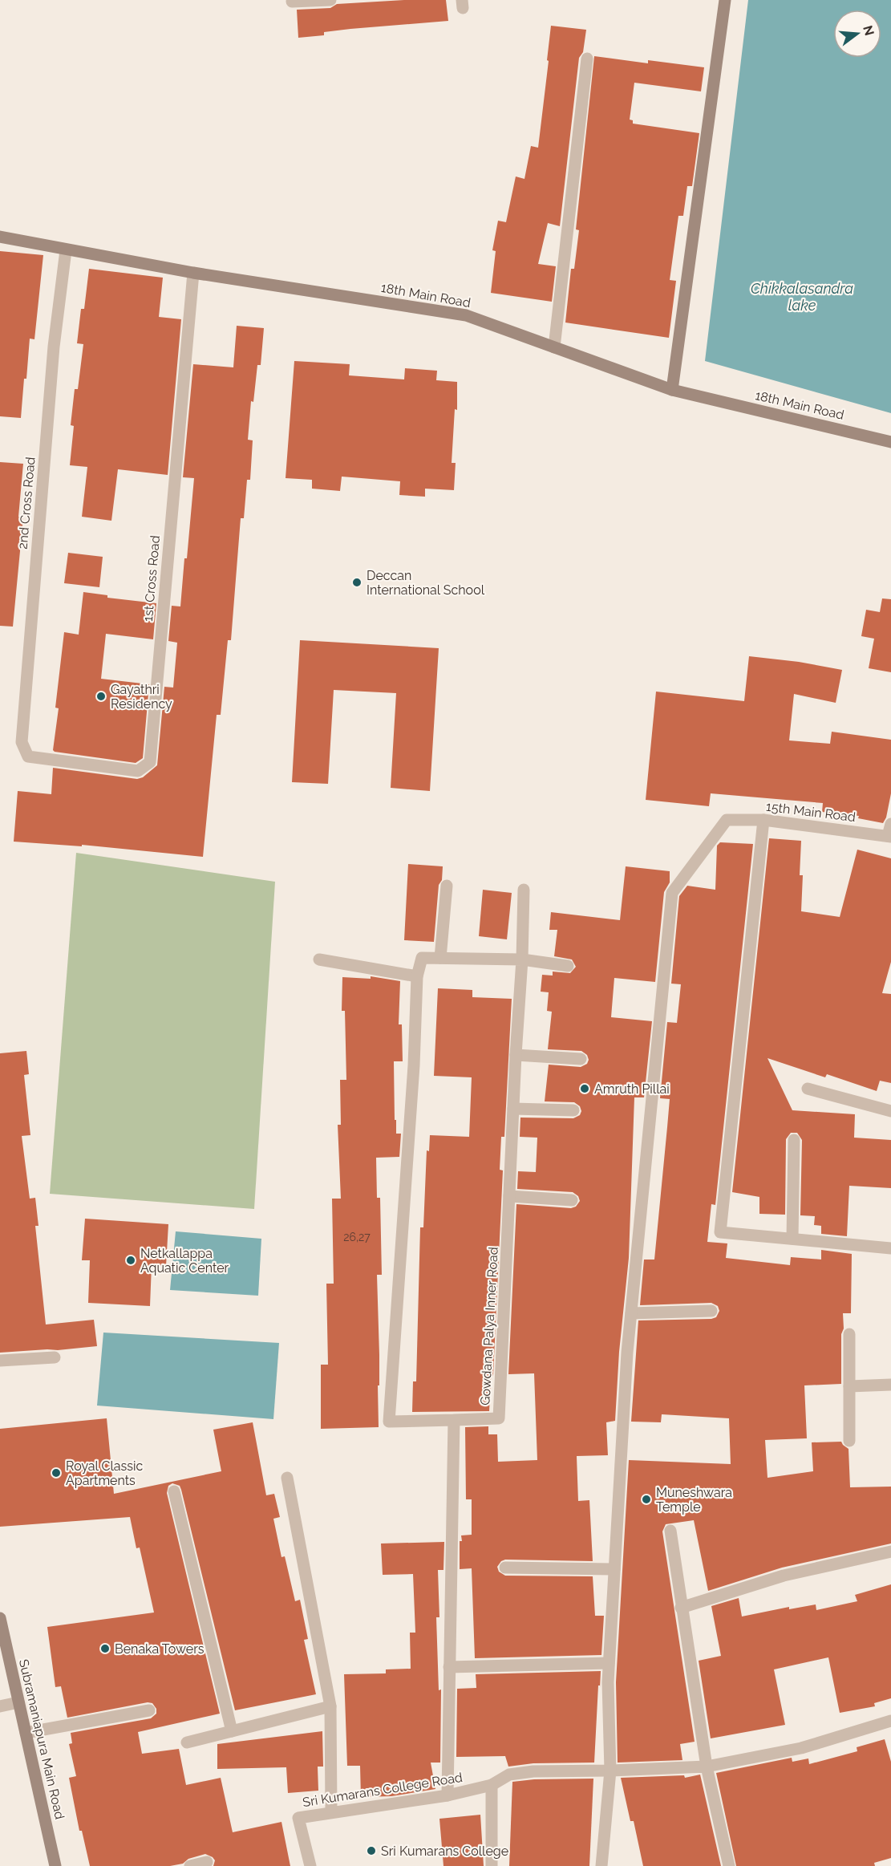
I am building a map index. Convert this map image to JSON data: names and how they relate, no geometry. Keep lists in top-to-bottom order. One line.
{"streets":{"street":["18th Main Road","2nd Cross Road","1st Cross Road","15th Main Road","Gowdana Palya Inner Road","Subramaniapura Main Road","Sri Kumarans College Road"]},"crossings":[["18th Main Road","2nd Cross Road"],["18th Main Road","1st Cross Road"],["2nd Cross Road","1st Cross Road"]],"water":["Chikkalasandra lake"],"places":["Deccan International School","Gayathri Residency","Amruth Pillai","Netkallappa Aquatic Center","Royal Classic Apartments","Muneshwara Temple","Benaka Towers","Sri Kumarans College"],"house_numbers":["26,27"],"north":"right"}
